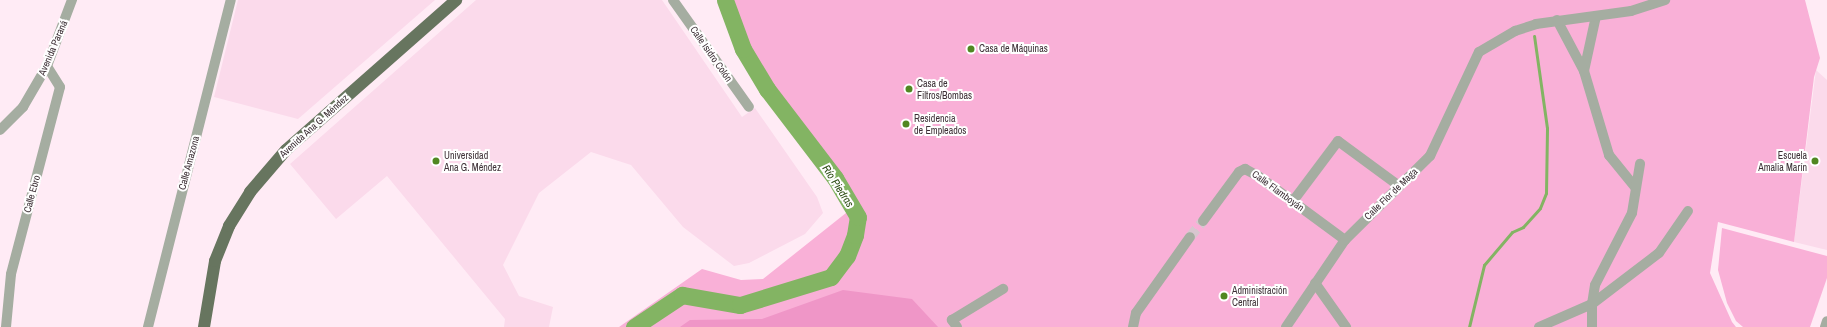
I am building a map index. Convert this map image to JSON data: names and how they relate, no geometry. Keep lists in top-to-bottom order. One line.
{"streets":{"main road":["Avenida Ana G. Méndez"],"street":["Avenida Paraná","Calle Isidro Colón","Calle Amazona","Calle Flamboyán","Calle Ebro","Calle Flor de Maga"]},"crossings":[["Avenida Paraná","Calle Ebro"],["Calle Flamboyán","Calle Flor de Maga"]],"water":["Río Piedras"],"places":["Casa de Máquinas","Casa de Filtros/Bombas","Residencia de Empleados","Universidad Ana G. Méndez","Escuela Amalia Marín","Administración Central"]}
